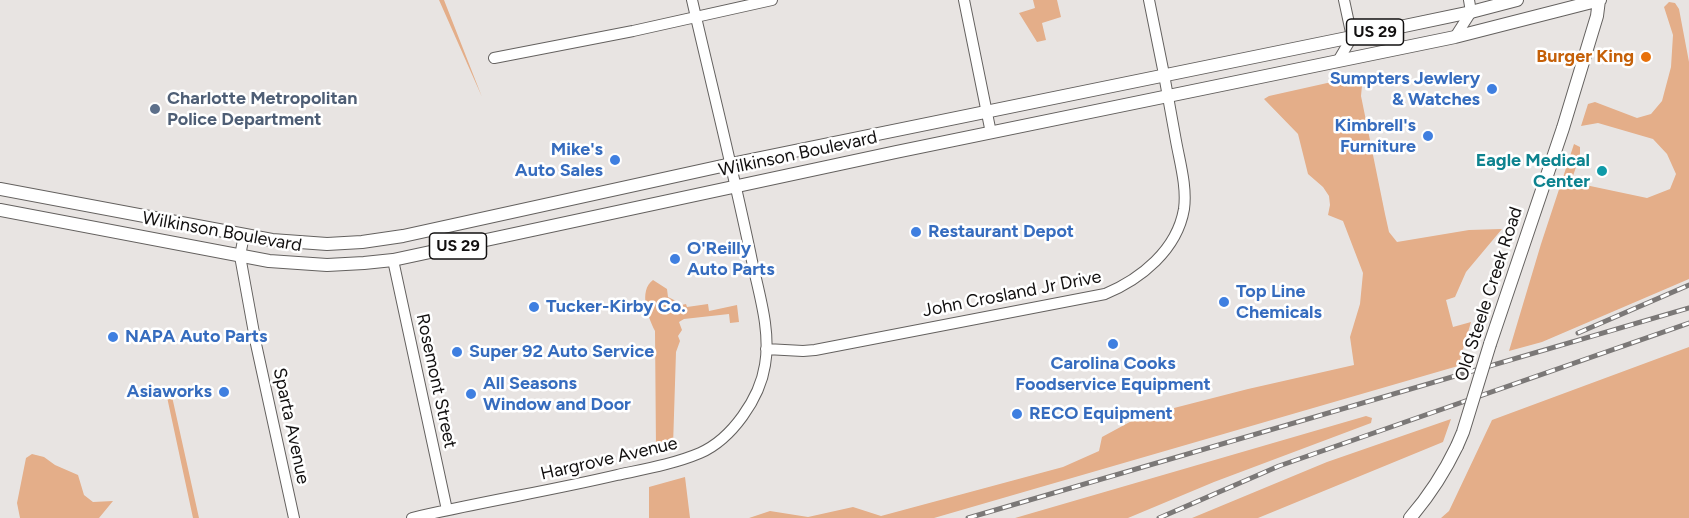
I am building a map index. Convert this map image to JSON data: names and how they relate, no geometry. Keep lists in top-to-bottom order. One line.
{"streets":{"main road":["US 29","Wilkinson Boulevard","Old Steele Creek Road"],"street":["John Crosland Jr Drive","Rosemont Street","Sparta Avenue","Hargrove Avenue"]},"crossings":[["Wilkinson Boulevard","John Crosland Jr Drive"],["Wilkinson Boulevard","Old Steele Creek Road"],["Wilkinson Boulevard","Rosemont Street"],["Wilkinson Boulevard","Sparta Avenue"],["Wilkinson Boulevard","Hargrove Avenue"],["John Crosland Jr Drive","Hargrove Avenue"],["Rosemont Street","Hargrove Avenue"]],"places":["Burger King","Sumpters Jewlery & Watches","Charlotte Metropolitan Police Department","Kimbrell's Furniture","Mike's Auto Sales","Eagle Medical Center","Restaurant Depot","O'Reilly Auto Parts","Top Line Chemicals","Tucker-Kirby Co.","NAPA Auto Parts","Carolina Cooks Foodservice Equipment","Super 92 Auto Service","Asiaworks","All Seasons Window and Door","RECO Equipment"]}
